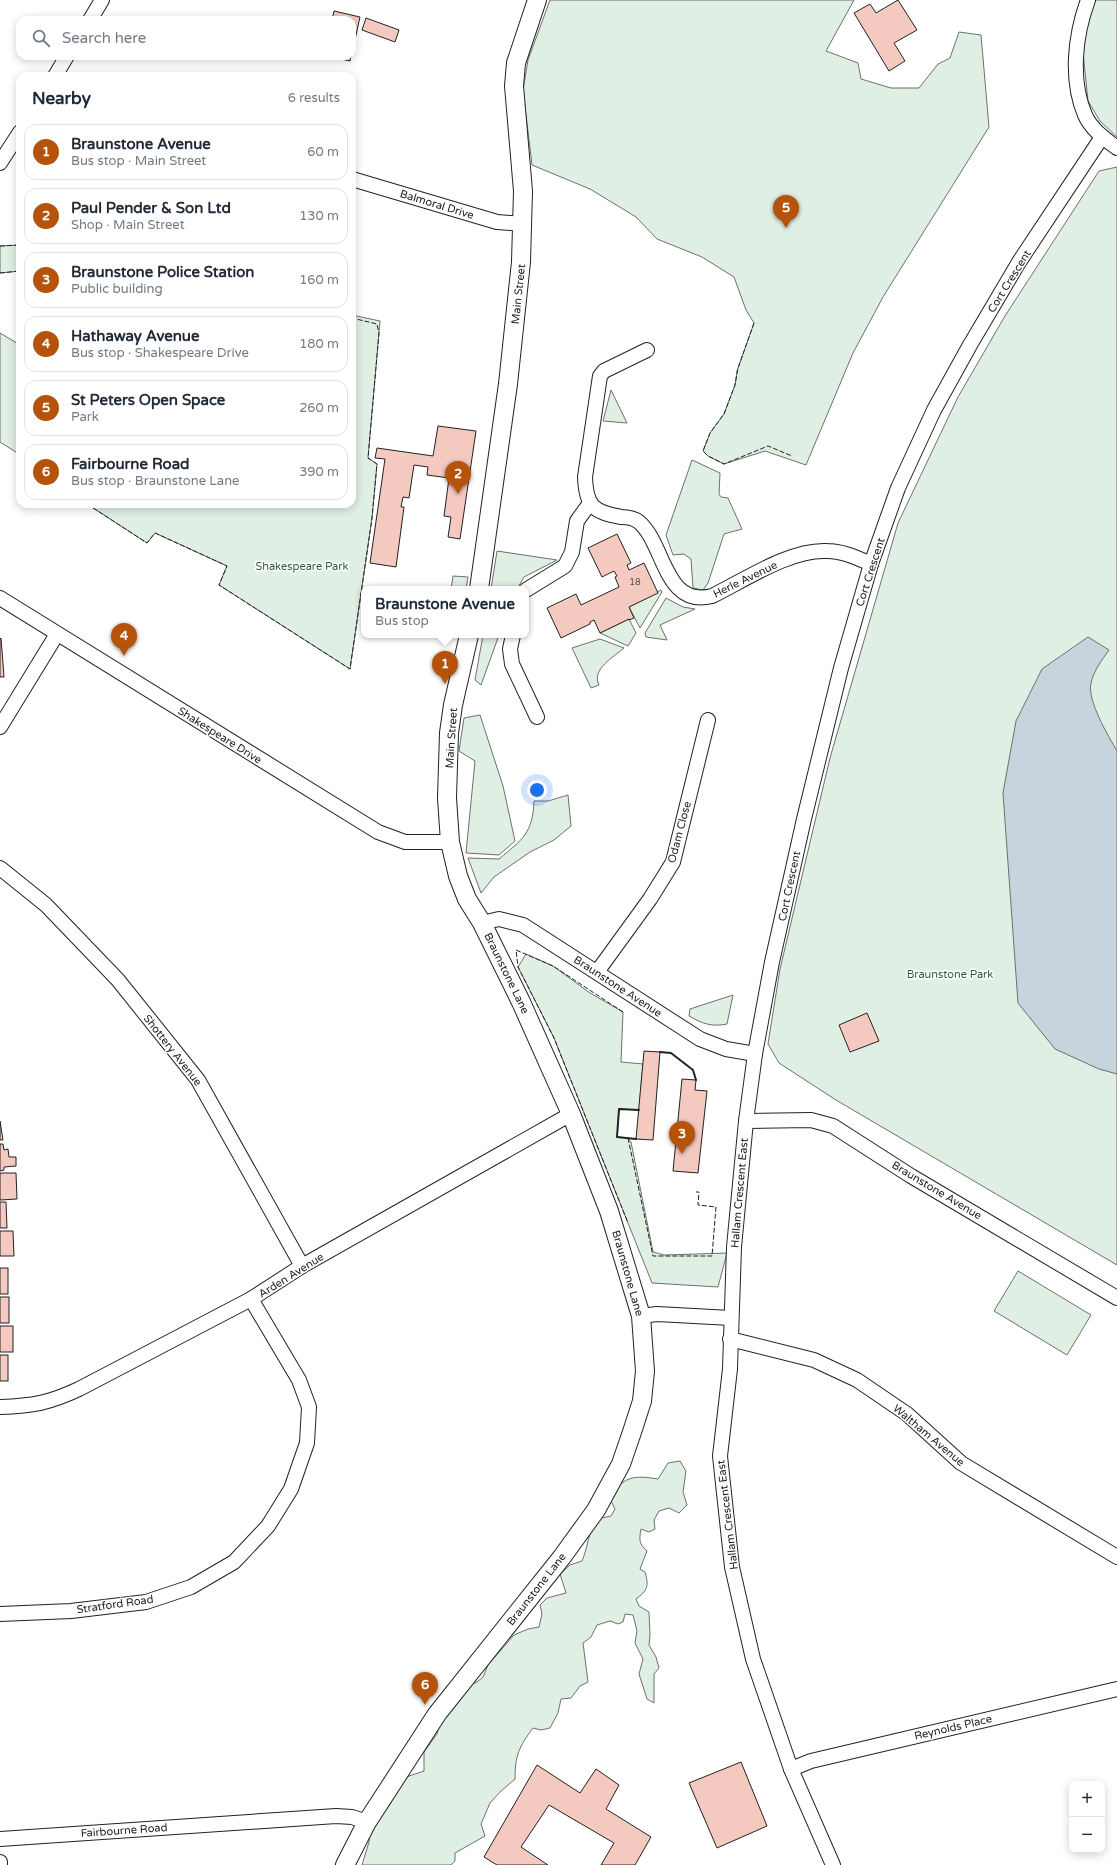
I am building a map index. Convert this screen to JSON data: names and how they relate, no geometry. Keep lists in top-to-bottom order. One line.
{"streets":{"street":["Balmoral Drive","Cort Crescent","Main Street","Herle Avenue","Shakespeare Drive","Odam Close","Braunstone Lane","Braunstone Avenue","Shottery Avenue","Hallam Crescent East","Arden Avenue","Waltham Avenue","Stratford Road","Reynolds Place","Fairbourne Road"]},"crossings":[["Balmoral Drive","Main Street"],["Cort Crescent","Herle Avenue"],["Cort Crescent","Braunstone Avenue"],["Cort Crescent","Hallam Crescent East"],["Main Street","Shakespeare Drive"],["Main Street","Braunstone Lane"],["Shakespeare Drive","Braunstone Lane"],["Odam Close","Braunstone Avenue"],["Braunstone Lane","Braunstone Avenue"],["Braunstone Lane","Arden Avenue"],["Braunstone Lane","Fairbourne Road"],["Braunstone Avenue","Hallam Crescent East"],["Shottery Avenue","Arden Avenue"],["Hallam Crescent East","Waltham Avenue"],["Hallam Crescent East","Reynolds Place"],["Arden Avenue","Stratford Road"]],"parks":["Shakespeare Park","Braunstone Park"],"house_numbers":["18"],"page":{"search":"Search here","heading":["Nearby","6 results"],"list":[{"mark":"1","name":"Braunstone Avenue","note":"Bus stop · Main Street","value":"60 m"},{"mark":"2","name":"Paul Pender & Son Ltd","note":"Shop · Main Street","value":"130 m"},{"mark":"3","name":"Braunstone Police Station","note":"Public building","value":"160 m"},{"mark":"4","name":"Hathaway Avenue","note":"Bus stop · Shakespeare Drive","value":"180 m"},{"mark":"5","name":"St Peters Open Space","note":"Park","value":"260 m"},{"mark":"6","name":"Fairbourne Road","note":"Bus stop · Braunstone Lane","value":"390 m"}],"pins":["5","2","4","1","3","6"],"popup":["Braunstone Avenue","Bus stop"],"map_buttons":["+","−"]}}
